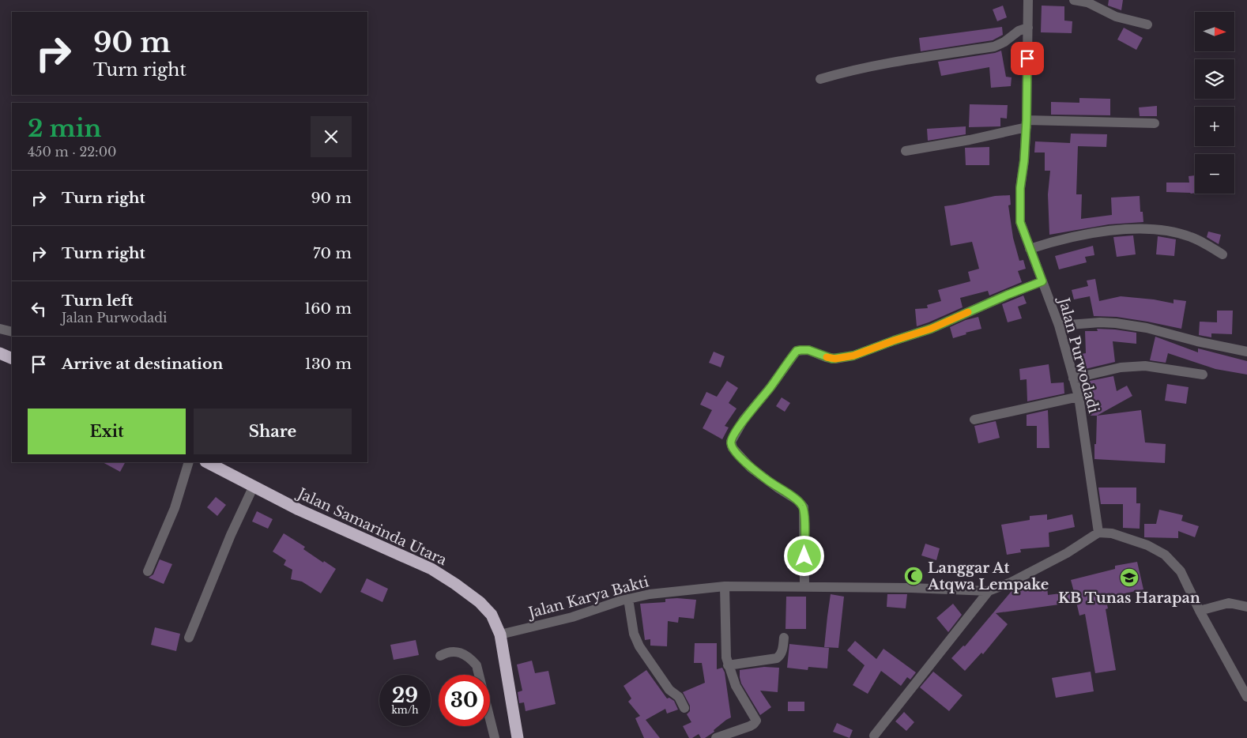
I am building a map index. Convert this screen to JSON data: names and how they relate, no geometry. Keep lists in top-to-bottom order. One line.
{"streets":{"highway":["Jalan Samarinda Utara"],"street":["Jalan Purwodadi","Jalan Karya Bakti"]},"crossings":[["Jalan Purwodadi","Jalan Karya Bakti"],["Jalan Samarinda Utara","Jalan Karya Bakti"]],"places":{"mosque":["Langgar At Atqwa Lempake"],"school or university":["KB Tunas Harapan"]},"north":"right","page":{"map_buttons":["+","−"],"turn":["90 m","Turn right"],"heading":["2 min","450 m · 22:00"],"list":[{"name":"Turn right","value":"90 m"},{"name":"Turn right","value":"70 m"},{"name":"Turn left","note":"Jalan Purwodadi","value":"160 m"},{"name":"Arrive at destination","value":"130 m"}],"buttons":["Exit","Share"],"speed":"29 km/h","limit":"30"}}
